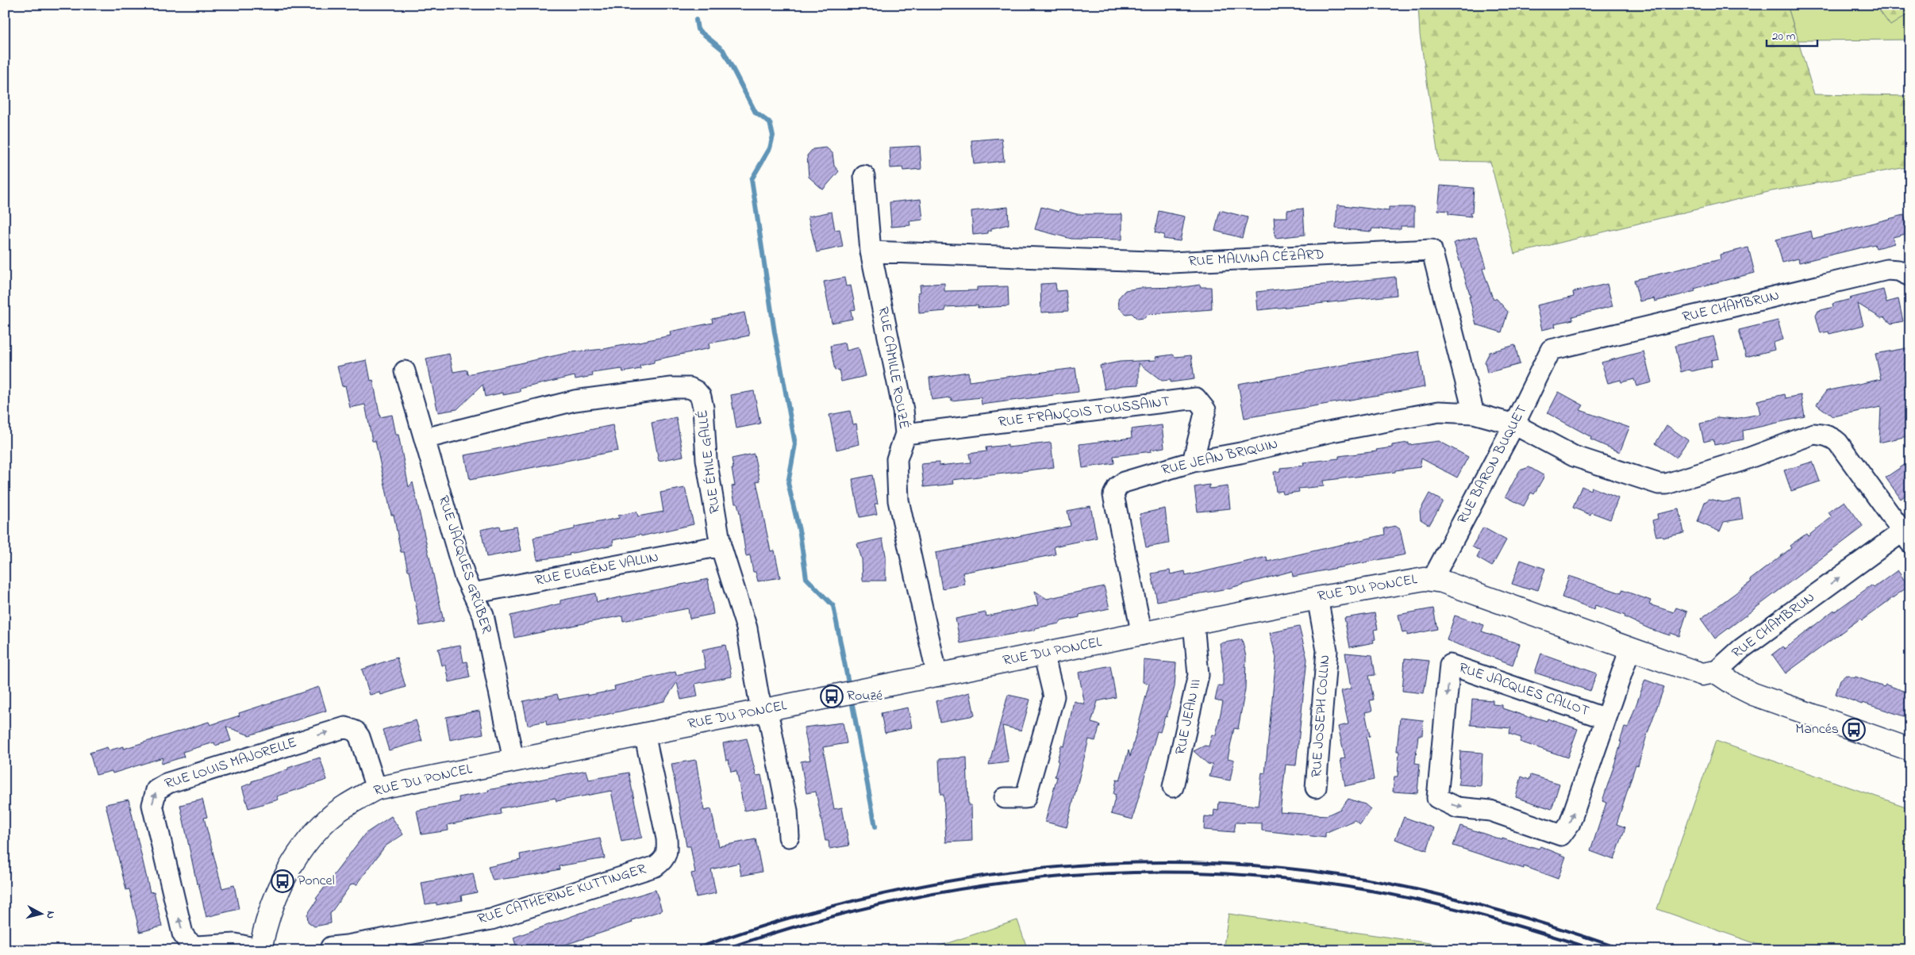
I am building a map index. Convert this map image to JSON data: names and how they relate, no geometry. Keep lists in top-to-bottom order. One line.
{"streets":{"street":["RUE MALVINA CÉZARD","RUE CHAMBRUN","RUE CAMILLE ROUZÉ","RUE FRANÇOIS TOUSSAINT","RUE JEAN BRIQUIN","RUE ÉMILE GALLÉ","RUE BARON BUQUET","RUE JACQUES GRÜBER","RUE EUGÈNE VALLIN","RUE DU PONCEL","RUE JACQUES CALLOT","RUE JOSEPH COLLIN","RUE JEAN III","RUE LOUIS MAJORELLE","RUE CATHERINE KUTTINGER"]},"crossings":[["RUE MALVINA CÉZARD","RUE CAMILLE ROUZÉ"],["RUE MALVINA CÉZARD","RUE JEAN BRIQUIN"],["RUE CHAMBRUN","RUE BARON BUQUET"],["RUE CHAMBRUN","RUE DU PONCEL"],["RUE CAMILLE ROUZÉ","RUE FRANÇOIS TOUSSAINT"],["RUE CAMILLE ROUZÉ","RUE DU PONCEL"],["RUE FRANÇOIS TOUSSAINT","RUE JEAN BRIQUIN"],["RUE JEAN BRIQUIN","RUE DU PONCEL"],["RUE ÉMILE GALLÉ","RUE JACQUES GRÜBER"],["RUE ÉMILE GALLÉ","RUE EUGÈNE VALLIN"],["RUE ÉMILE GALLÉ","RUE DU PONCEL"],["RUE BARON BUQUET","RUE DU PONCEL"],["RUE JACQUES GRÜBER","RUE EUGÈNE VALLIN"],["RUE JACQUES GRÜBER","RUE DU PONCEL"],["RUE DU PONCEL","RUE JACQUES CALLOT"],["RUE DU PONCEL","RUE JOSEPH COLLIN"],["RUE DU PONCEL","RUE JEAN III"],["RUE DU PONCEL","RUE LOUIS MAJORELLE"],["RUE DU PONCEL","RUE CATHERINE KUTTINGER"]],"one_way":["RUE CHAMBRUN"],"places":{"bus stop":["Rouzé","Mancés","Poncel"]},"scale_bar":"20 m","north":"right"}
